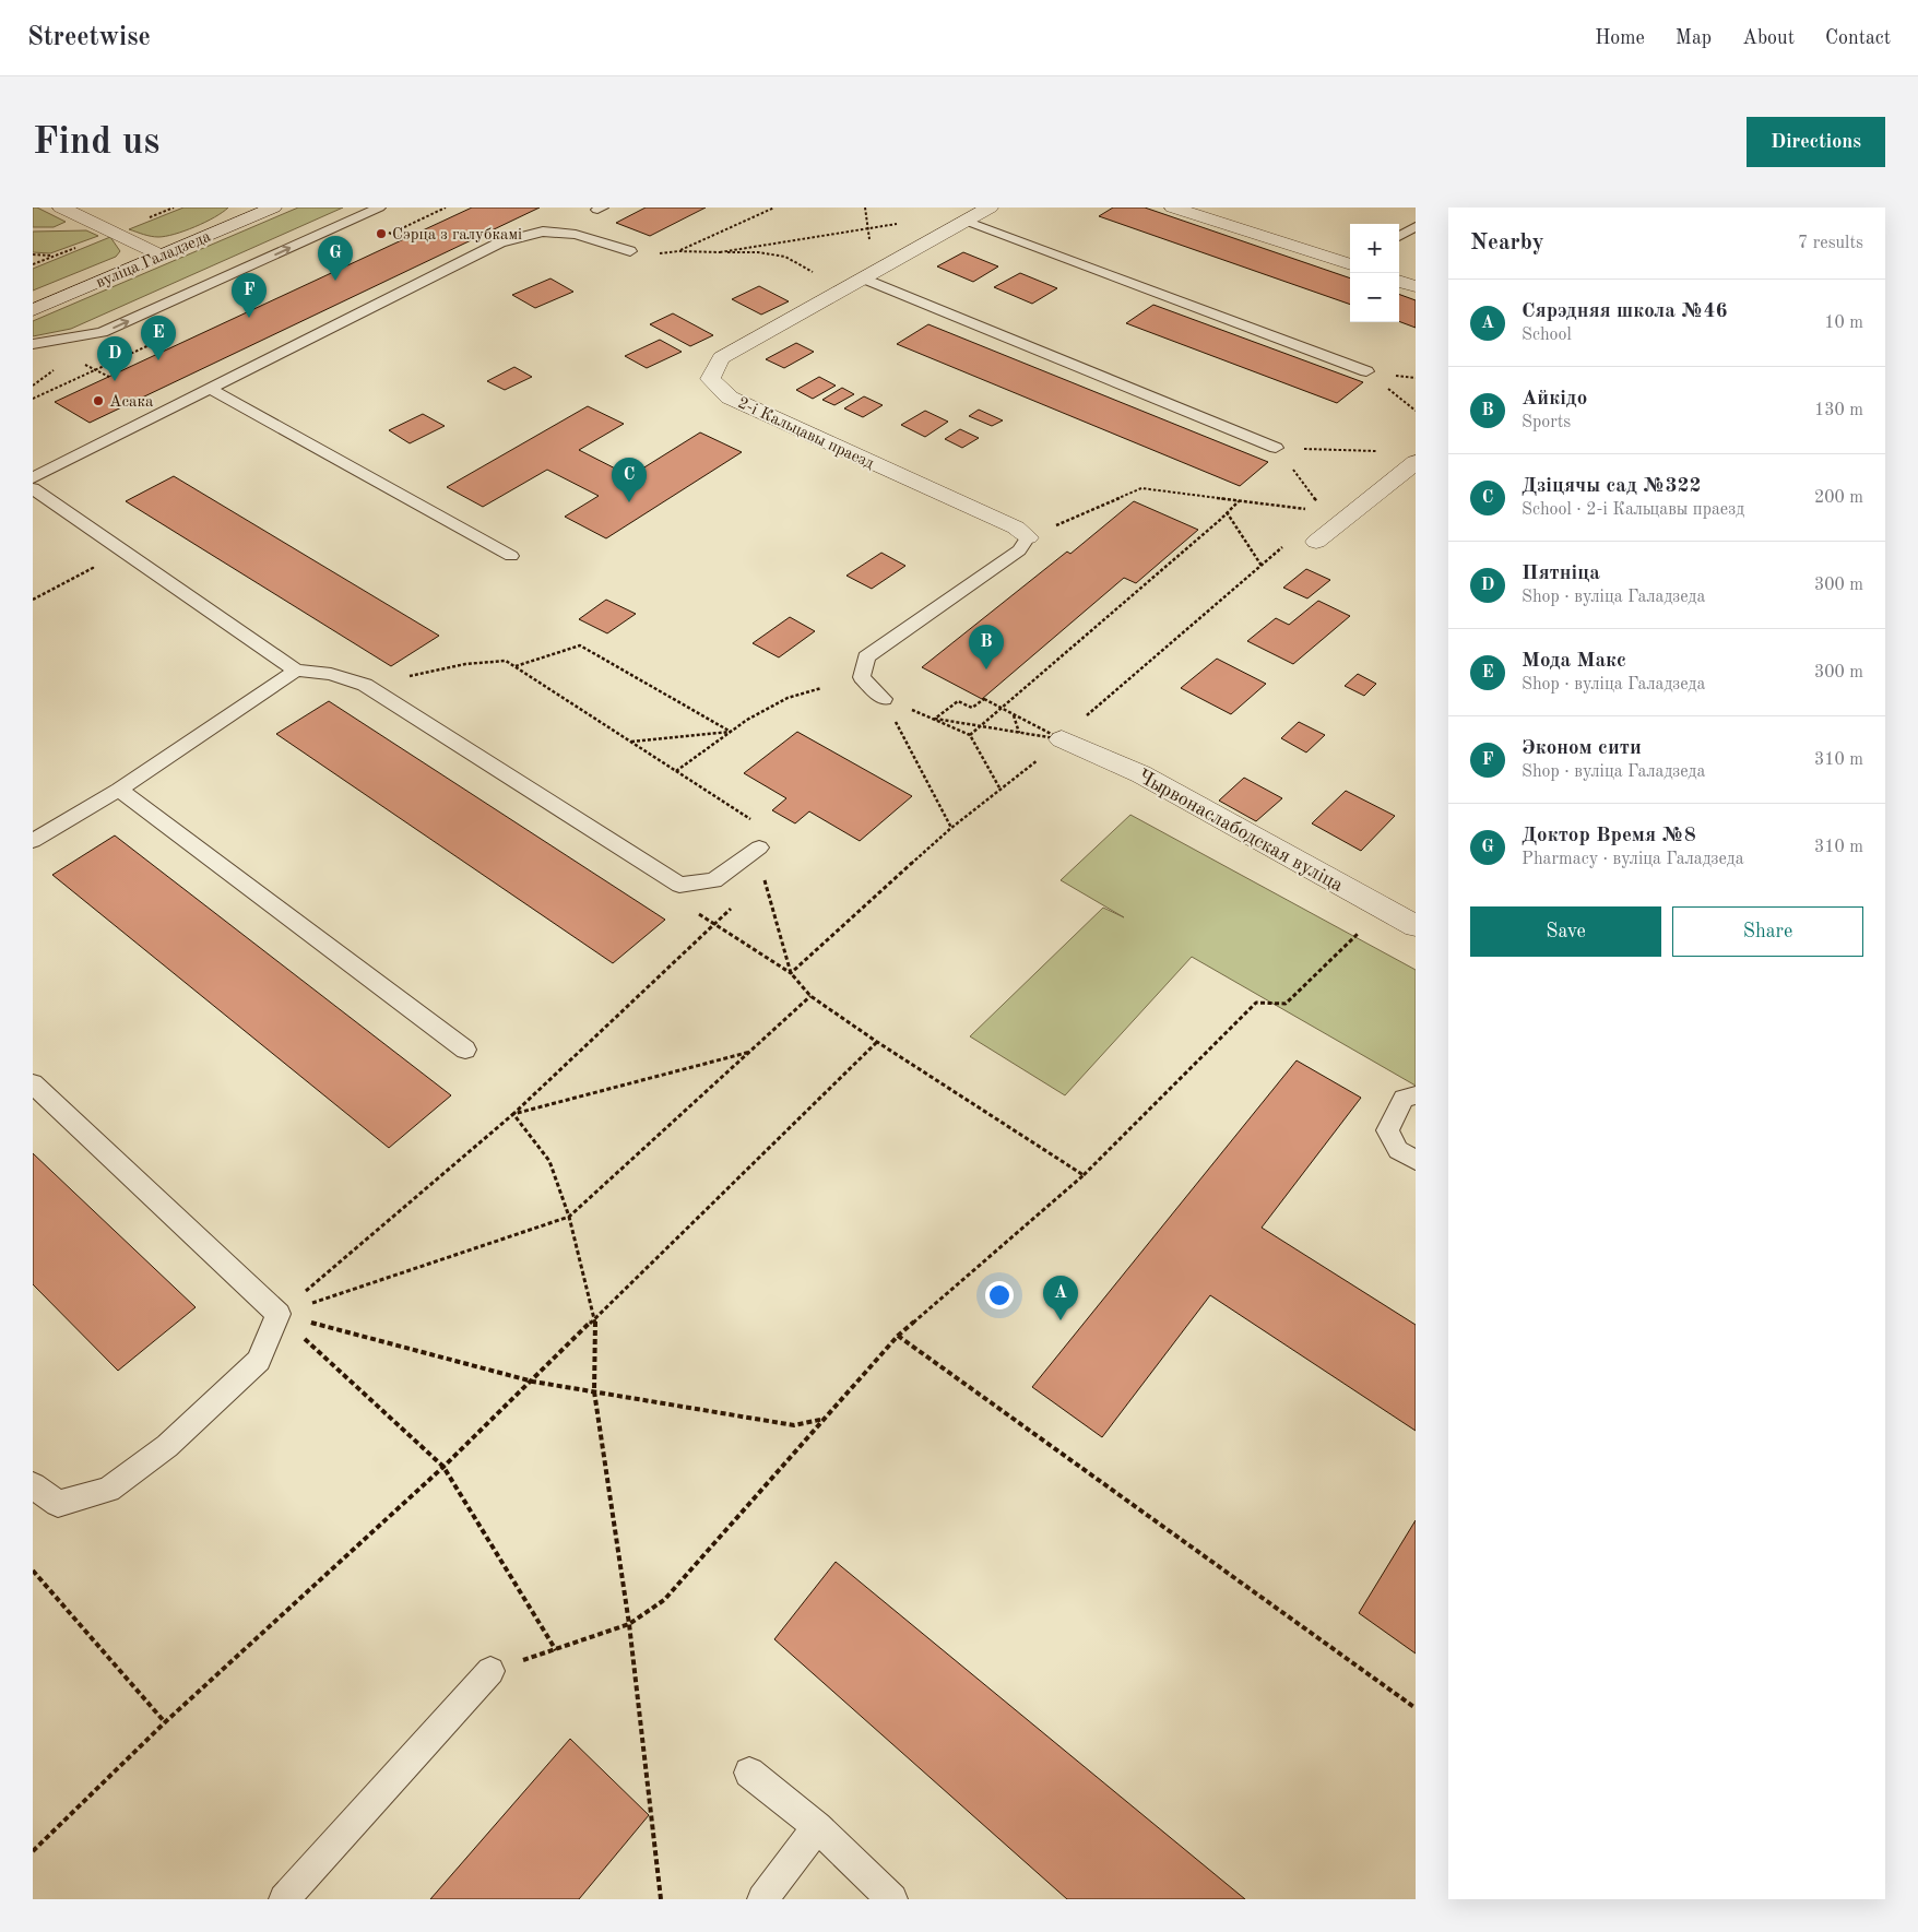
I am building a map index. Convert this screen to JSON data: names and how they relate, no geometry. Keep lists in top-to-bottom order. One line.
{"streets":{"street":["вуліца Галадзеда","2-і Кальцавы праезд","Чырвонаслабодская вуліца"]},"places":["Сэрца з галубкамі","Асака"],"page":{"header":"Streetwise","nav":["Home","Map","About","Contact"],"buttons":["Directions",["Save","Share"]],"title":"Find us","heading":["Nearby","7 results"],"map_buttons":["+","−"],"pins":["G","F","E","D","C","B","A"],"list":[{"mark":"A","name":"Сярэдняя школа №46","note":"School","value":"10 m"},{"mark":"B","name":"Айкідо","note":"Sports","value":"130 m"},{"mark":"C","name":"Дзіцячы сад №322","note":"School · 2-і Кальцавы праезд","value":"200 m"},{"mark":"D","name":"Пятніца","note":"Shop · вуліца Галадзеда","value":"300 m"},{"mark":"E","name":"Мода Макс","note":"Shop · вуліца Галадзеда","value":"300 m"},{"mark":"F","name":"Эконом сити","note":"Shop · вуліца Галадзеда","value":"310 m"},{"mark":"G","name":"Доктор Время №8","note":"Pharmacy · вуліца Галадзеда","value":"310 m"}]}}
